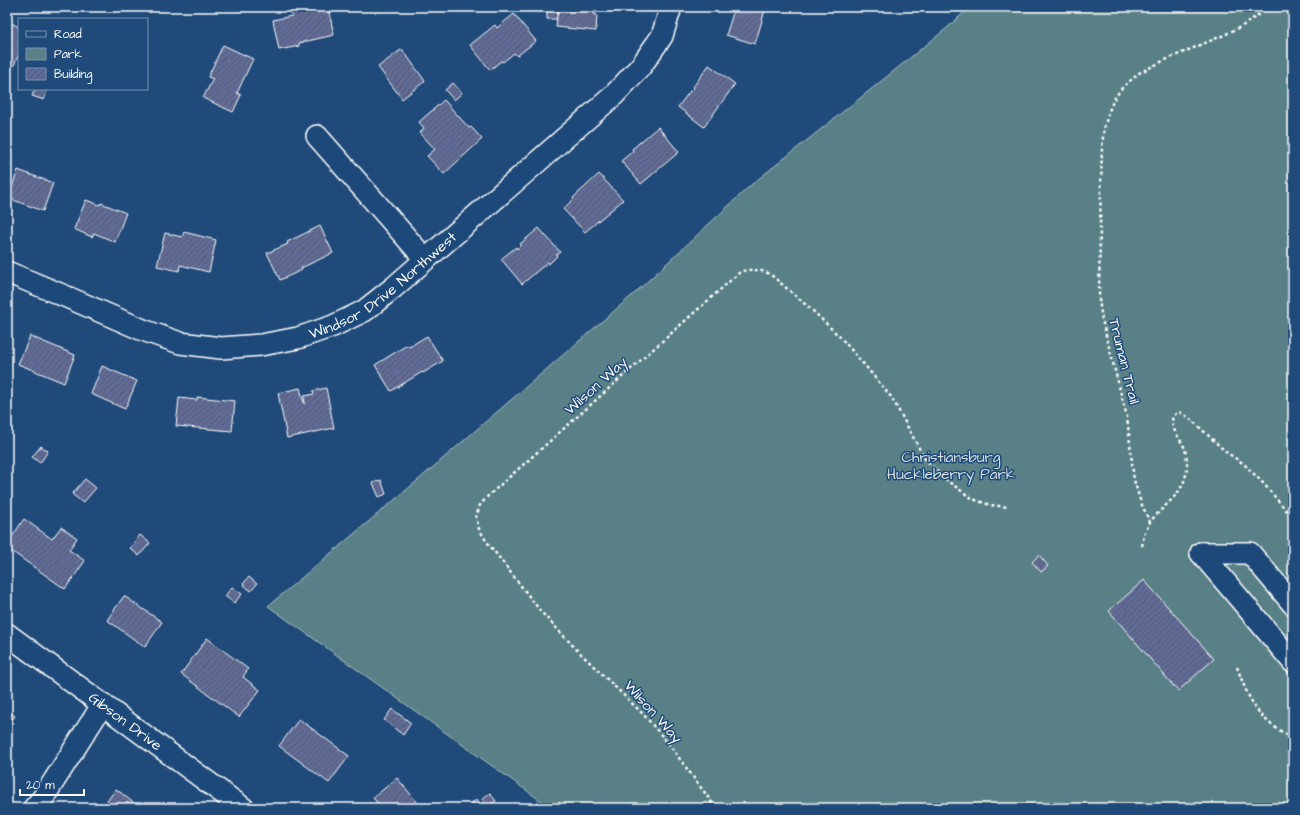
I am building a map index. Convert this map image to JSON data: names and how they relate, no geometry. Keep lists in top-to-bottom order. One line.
{"streets":{"street":["Windsor Drive Northwest","Gibson Drive"],"path":["Truman Trail","Wilson Way"]},"parks":["Christiansburg Huckleberry Park"],"legend":["Road","Park","Building"],"scale_bar":"20 m"}
